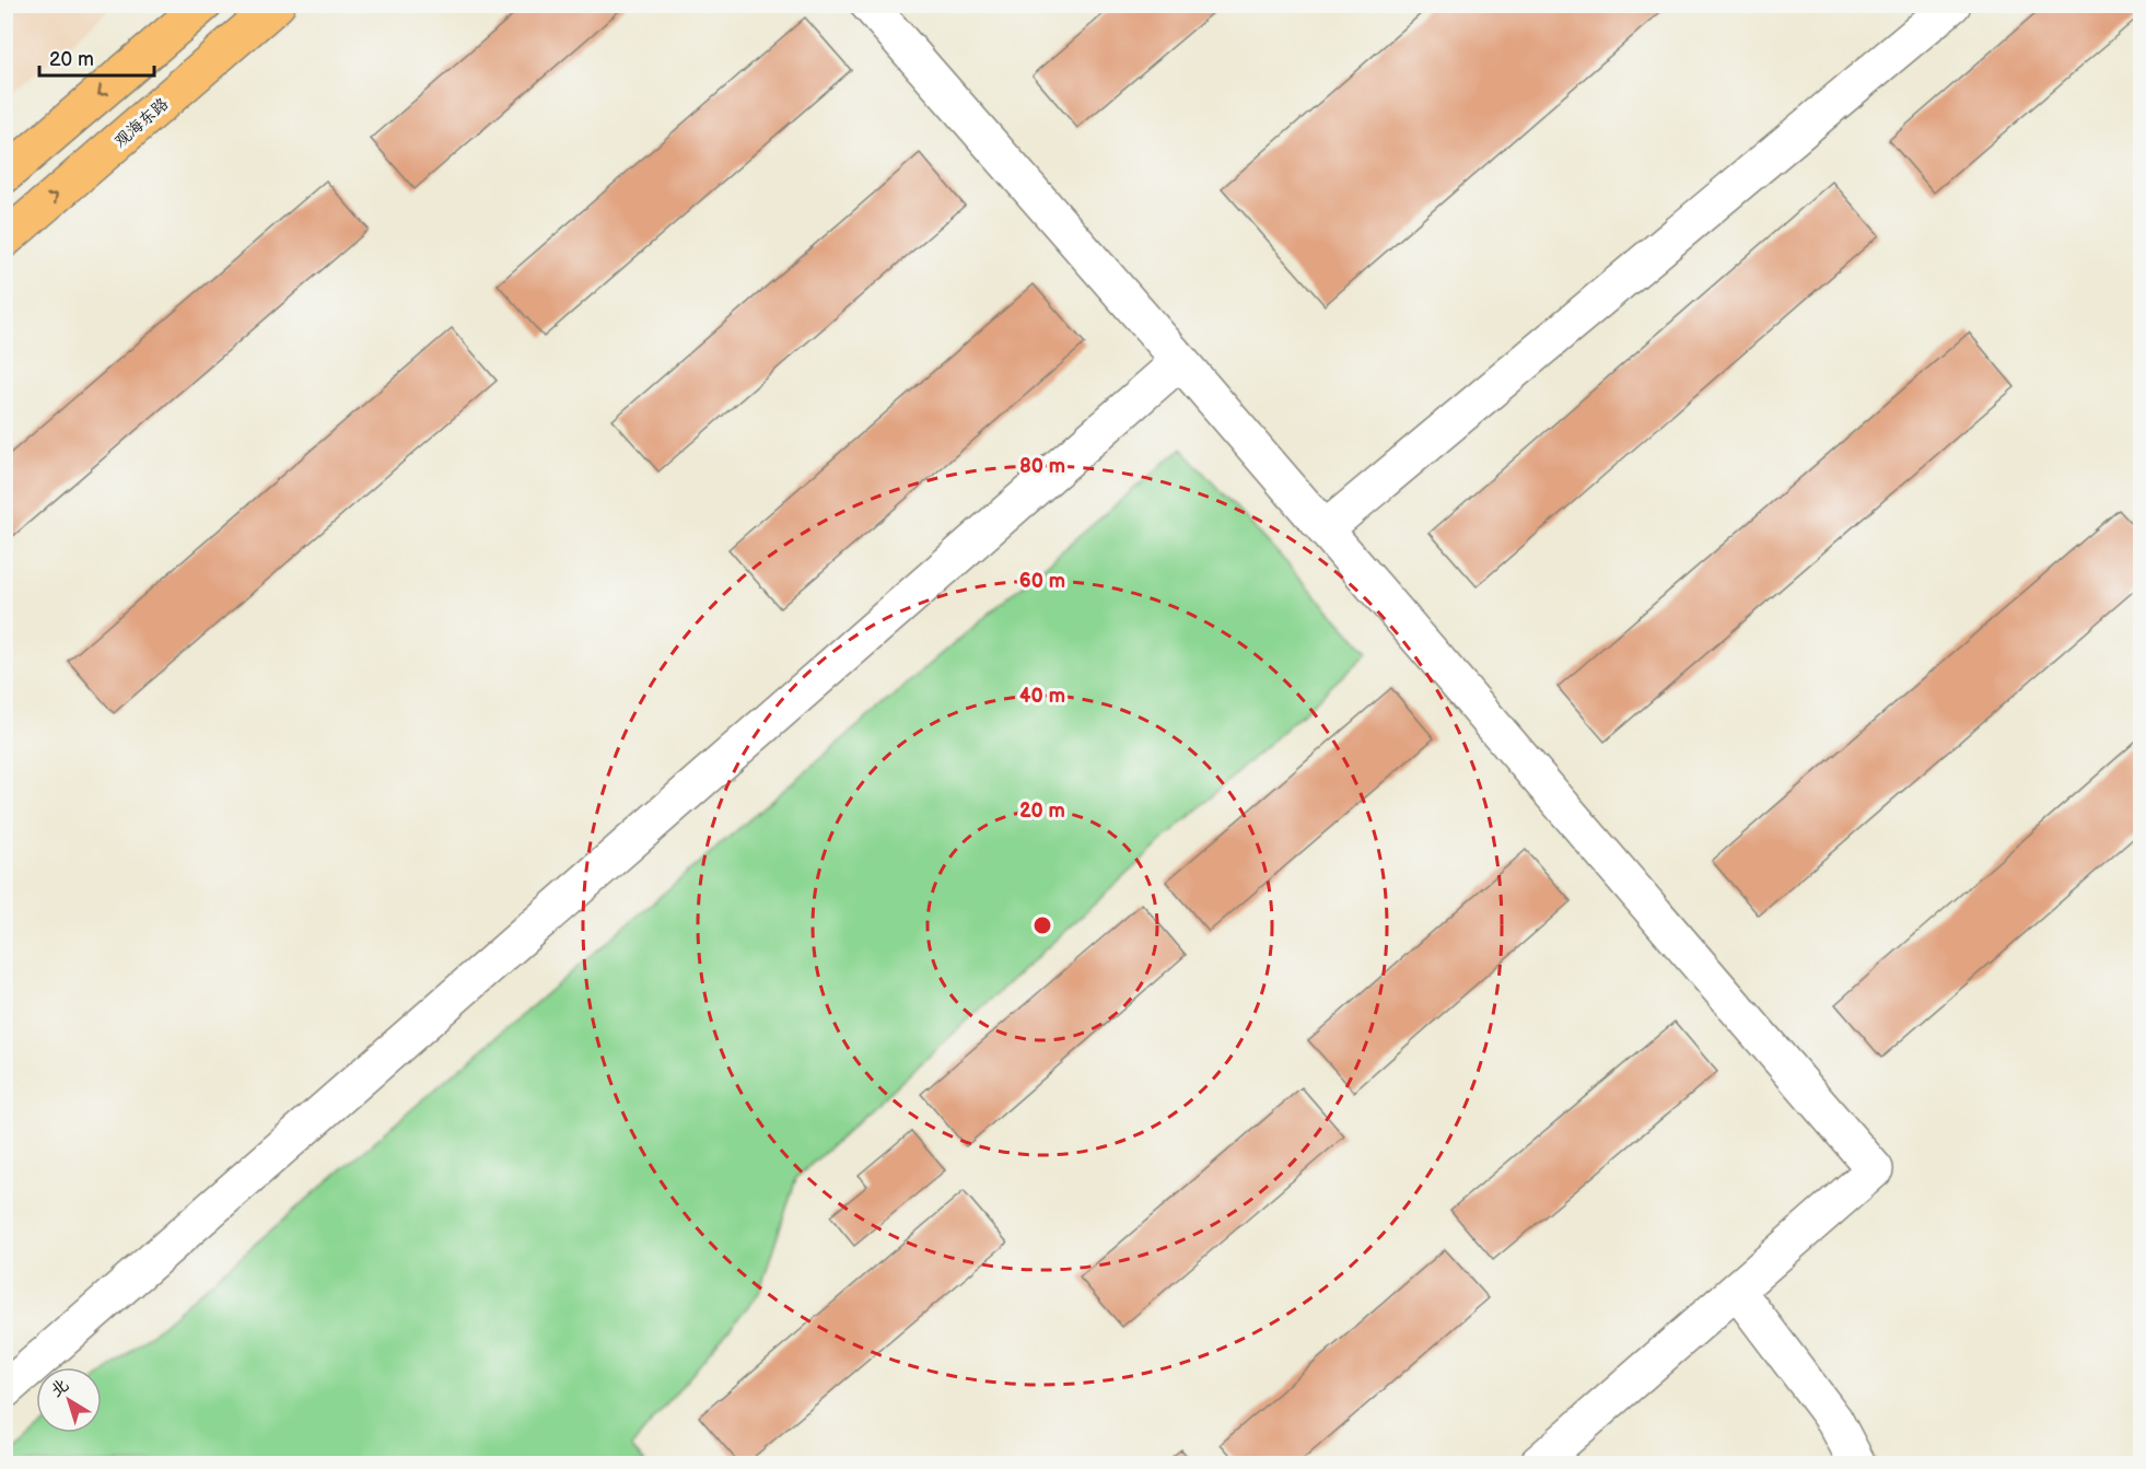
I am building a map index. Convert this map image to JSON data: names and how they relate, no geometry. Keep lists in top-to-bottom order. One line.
{"streets":{"main road":["观海东路"]},"scale_bar":"20 m","north":"top left","rings":["80 m","60 m","40 m","20 m"]}
